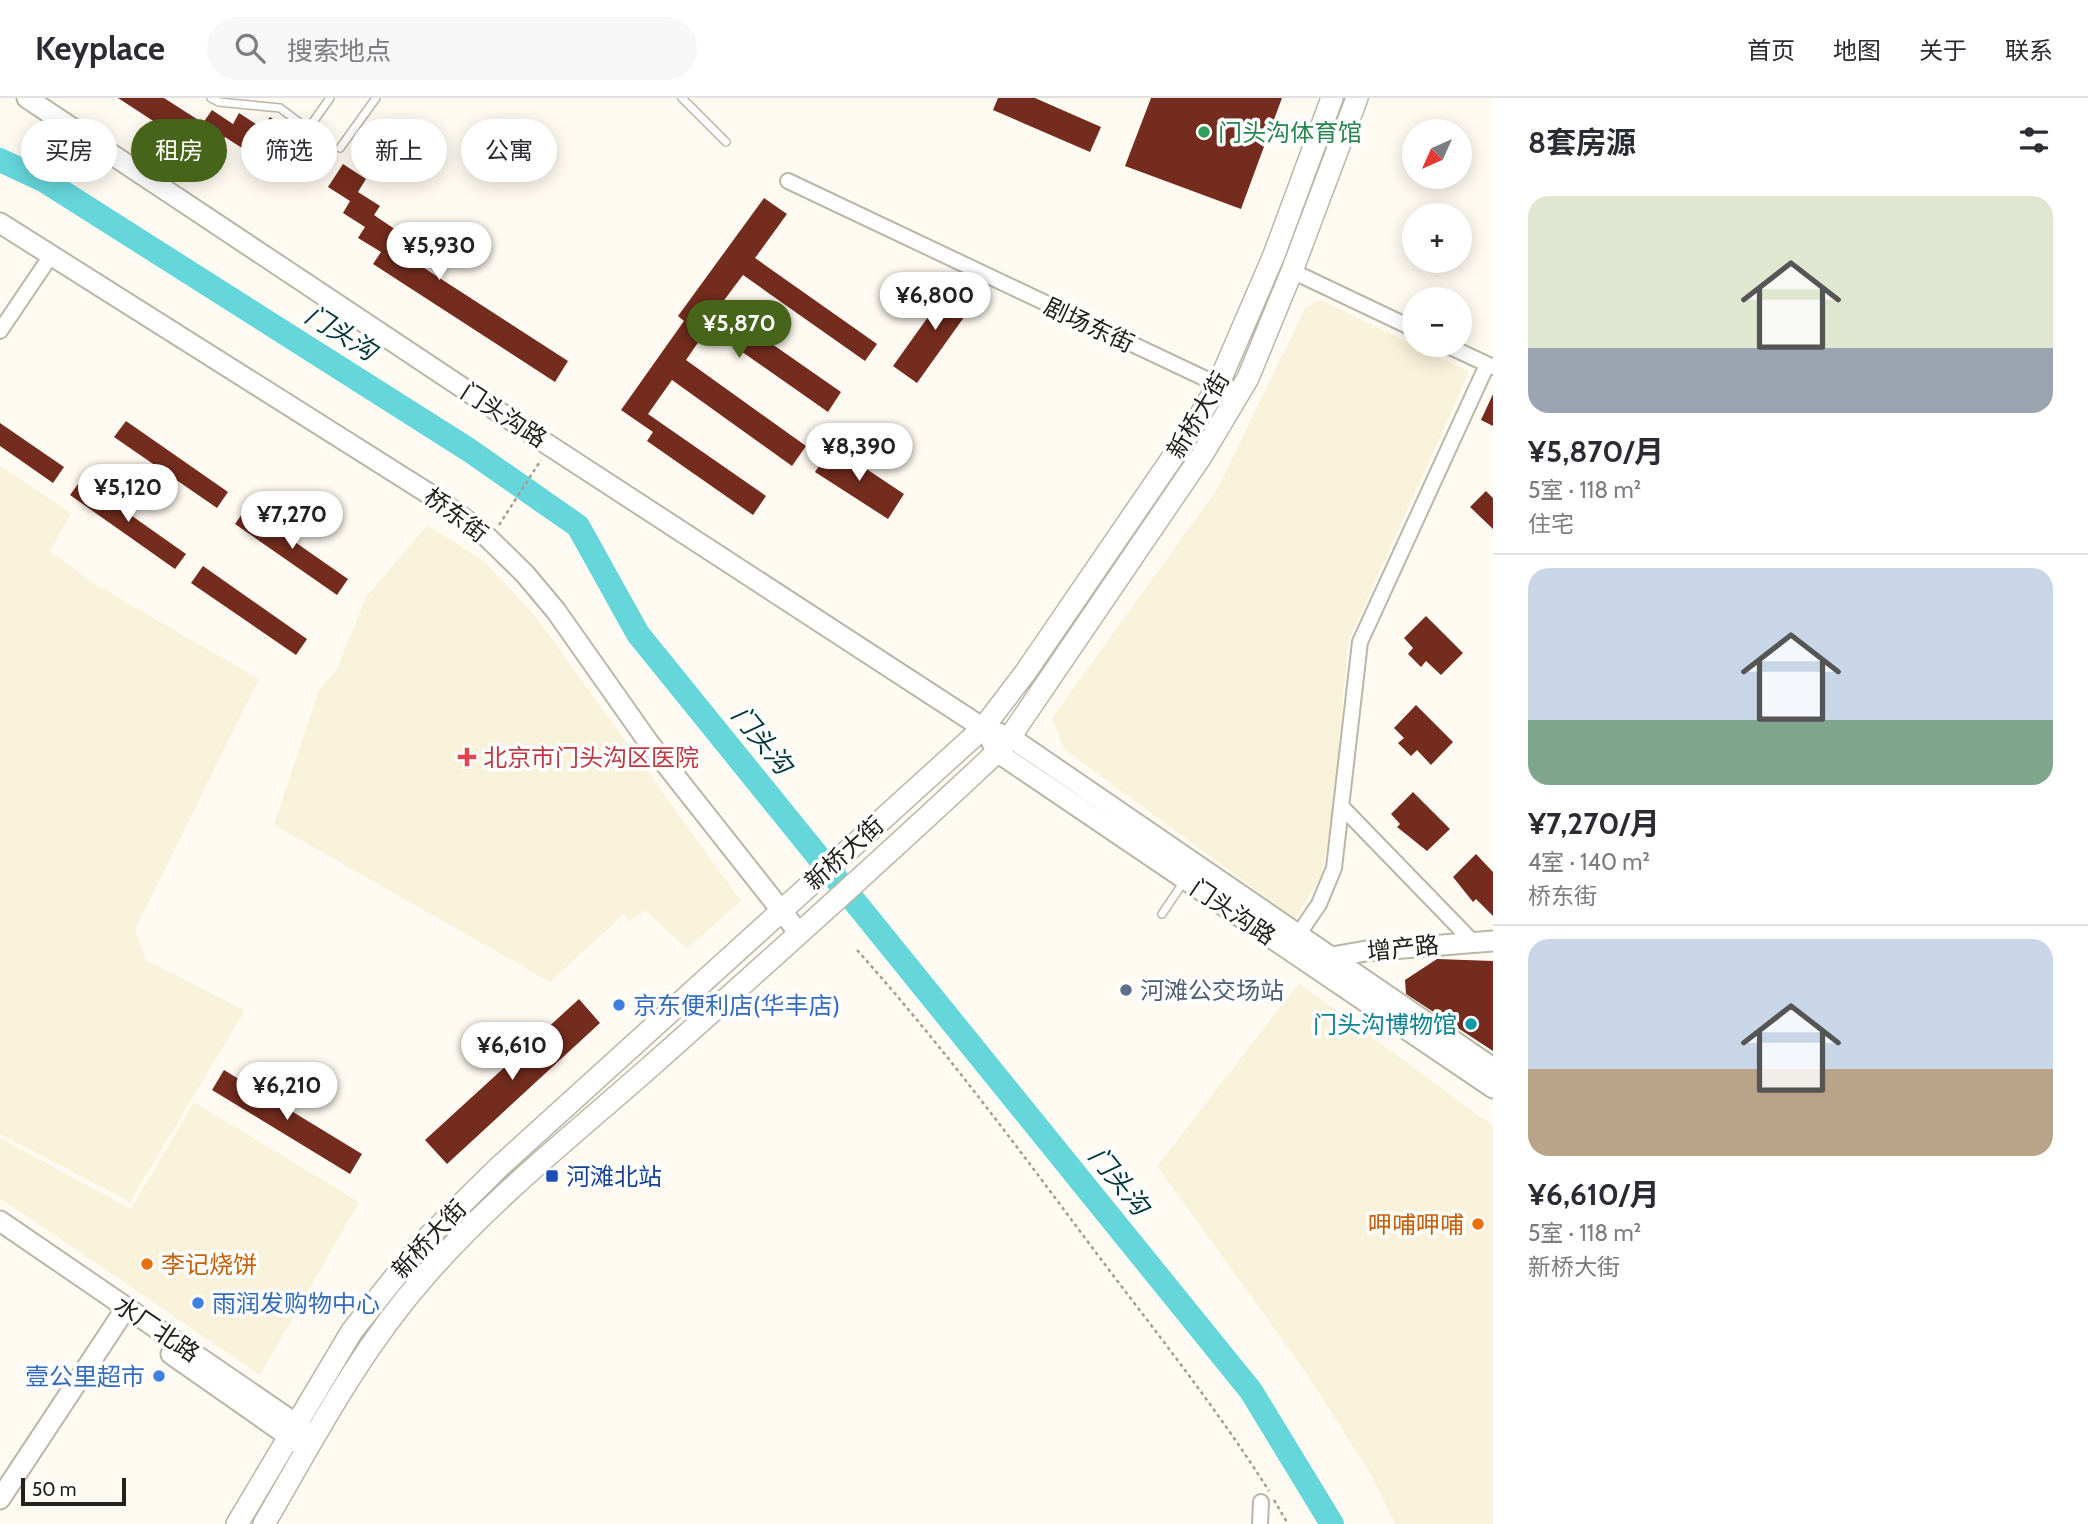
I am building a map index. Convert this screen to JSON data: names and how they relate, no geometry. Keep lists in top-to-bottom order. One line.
{"streets":{"main road":["新桥大街"],"street":["剧场东街","门头沟路","桥东街","增产路","水厂北路"]},"crossings":[["剧场东街","新桥大街"],["门头沟路","新桥大街"],["门头沟路","增产路"],["新桥大街","桥东街"],["新桥大街","水厂北路"]],"water":["门头沟"],"places":{"other":["门头沟体育馆","河滩公交场站","京东便利店(华丰店)","门头沟博物馆","呷哺呷哺","李记烧饼","雨润发购物中心","壹公里超市"],"health":["北京市门头沟区医院"],"transit":["河滩北站"]},"scale_bar":"50 m","north":"bottom left","page":{"header":"Keyplace","search":"搜索地点","nav":["首页","地图","关于","联系"],"heading":"8套房源","map_buttons":["+","−"],"chip":["买房","租房","筛选","新上","公寓"],"list":[{"name":"¥5,870/月","note":"5室 · 118 m² · 住宅"},{"name":"¥7,270/月","note":"4室 · 140 m² · 桥东街"},{"name":"¥6,610/月","note":"5室 · 118 m² · 新桥大街"}],"price":["¥5,930","¥6,800","¥5,870","¥8,390","¥5,120","¥7,270","¥6,610","¥6,210"],"scale":"50 m"}}
